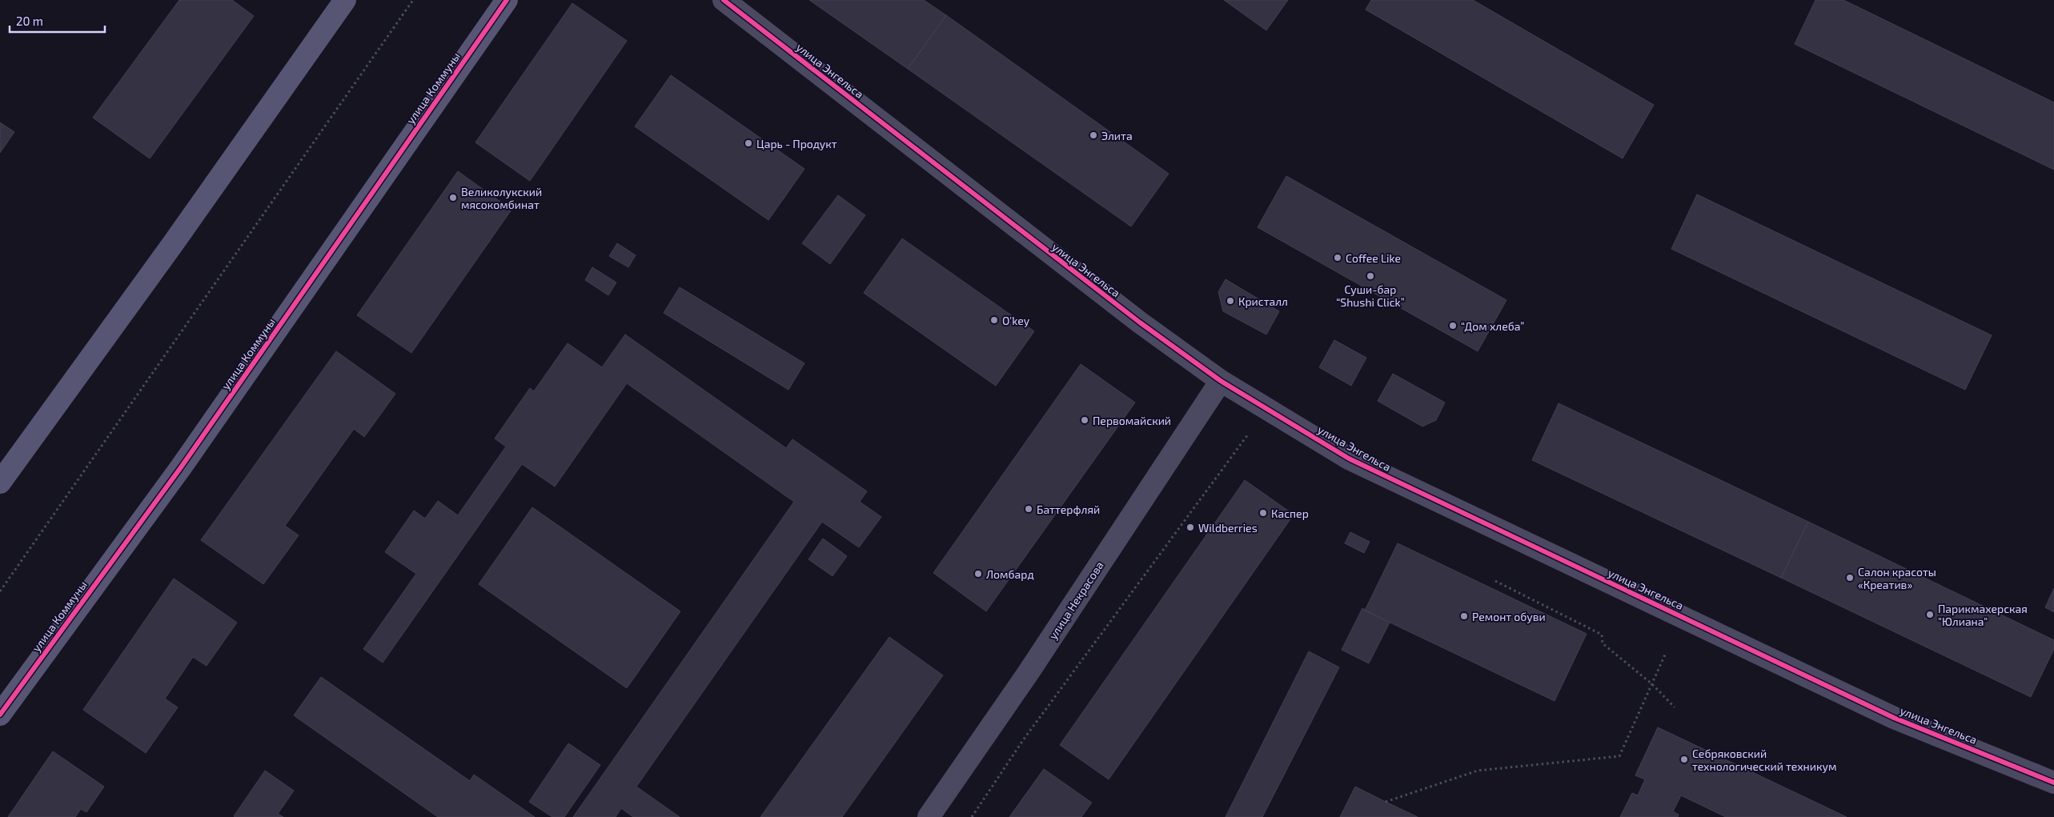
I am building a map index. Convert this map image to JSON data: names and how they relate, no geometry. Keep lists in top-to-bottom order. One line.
{"streets":{"street":["улица Энгельса","улица Коммуны","улица Некрасова"]},"crossings":[["улица Энгельса","улица Некрасова"]],"places":["Элита","Царь - Продукт","Великолукский мясокомбинат","Coffee Like","Суши-бар “Shushi Click”","Кристалл","O'key","“Дом хлеба”","Первомайский","Баттерфляй","Каспер","Wildberries","Ломбард","Салон красоты «Креатив»","Парикмахерская \"Юлиана\"","Ремонт обуви","Себряковский технологический техникум"],"scale_bar":"20 m"}
